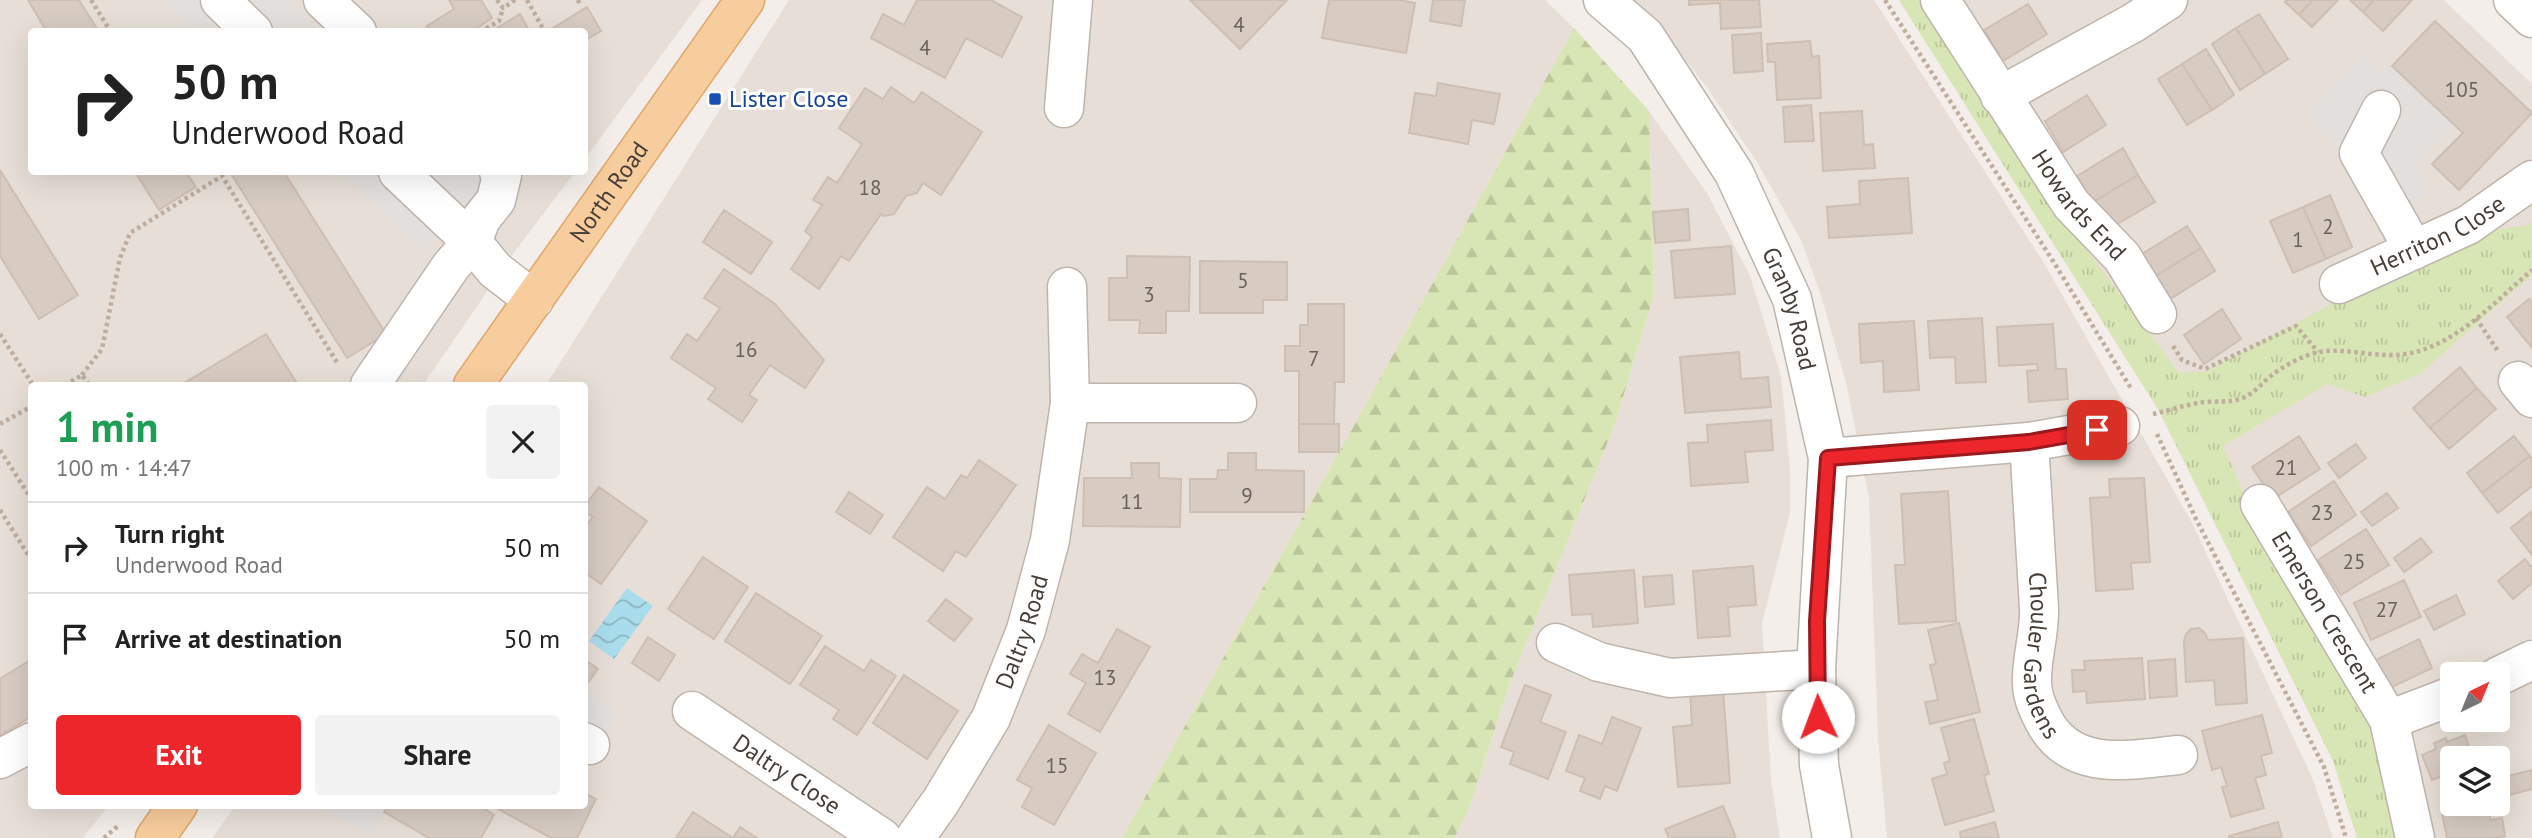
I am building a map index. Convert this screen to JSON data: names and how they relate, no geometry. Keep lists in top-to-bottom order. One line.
{"streets":{"main road":["North Road"],"street":["Howards End","Herriton Close","Granby Road","Emerson Crescent","Daltry Road","Chouler Gardens","Daltry Close"]},"places":{"transit":["Lister Close"]},"house_numbers":["4","4","105","18","2","1","5","3","16","7","21","9","11","23","25","27","13","15"],"north":"top right","page":{"turn":["50 m","Underwood Road"],"heading":["1 min","100 m · 14:47"],"list":[{"name":"Turn right","note":"Underwood Road","value":"50 m"},{"name":"Arrive at destination","value":"50 m"}],"buttons":["Exit","Share"]}}
